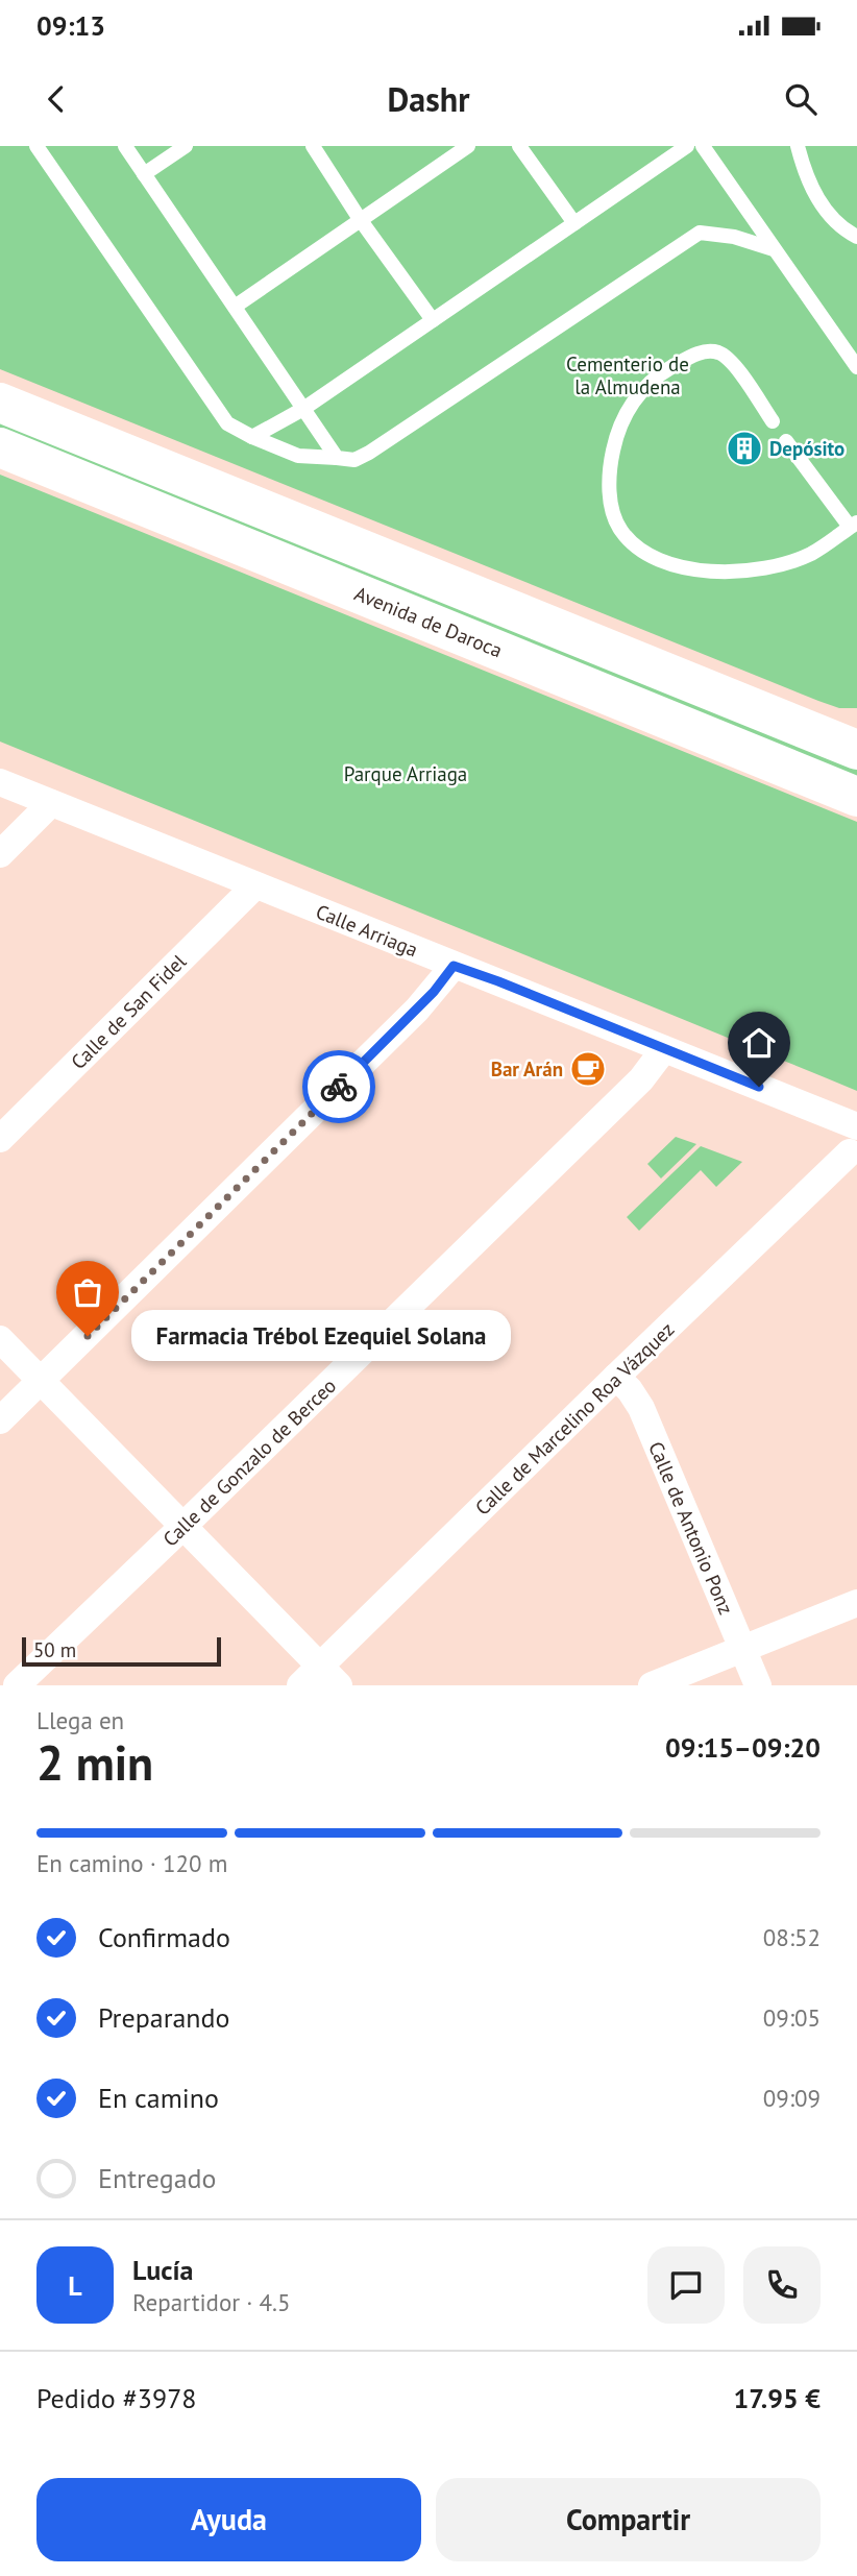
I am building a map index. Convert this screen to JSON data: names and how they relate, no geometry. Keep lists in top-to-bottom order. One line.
{"streets":{"main road":["Avenida de Daroca"],"street":["Calle Arriaga","Calle de San Fidel","Calle de Marcelino Roa Vázquez","Calle de Gonzalo de Berceo","Calle de Antonio Ponz"]},"crossings":[["Calle Arriaga","Calle de San Fidel"],["Calle Arriaga","Calle de Gonzalo de Berceo"],["Calle de Marcelino Roa Vázquez","Calle de Antonio Ponz"]],"parks":["Cementerio de la Almudena","Parque Arriaga"],"places":{"building":["Depósito"],"cafe":["Bar Arán"],"other":["Farmacia Trébol Ezequiel Solana"]},"scale_bar":"50 m","page":{"status":"09:13","header":"Dashr","bubble":"Farmacia Trébol Ezequiel Solana","scale":"50 m","heading":["2 min","Llega en","09:15–09:20"],"panel":["Lucía","Repartidor · 4.5","Pedido #3978","17.95 €"],"bar":"En camino · 120 m","list":[["Confirmado","08:52"],["Preparando","09:05"],["En camino","09:09"],"Entregado"],"round":"L","buttons":["Ayuda","Compartir"]}}
